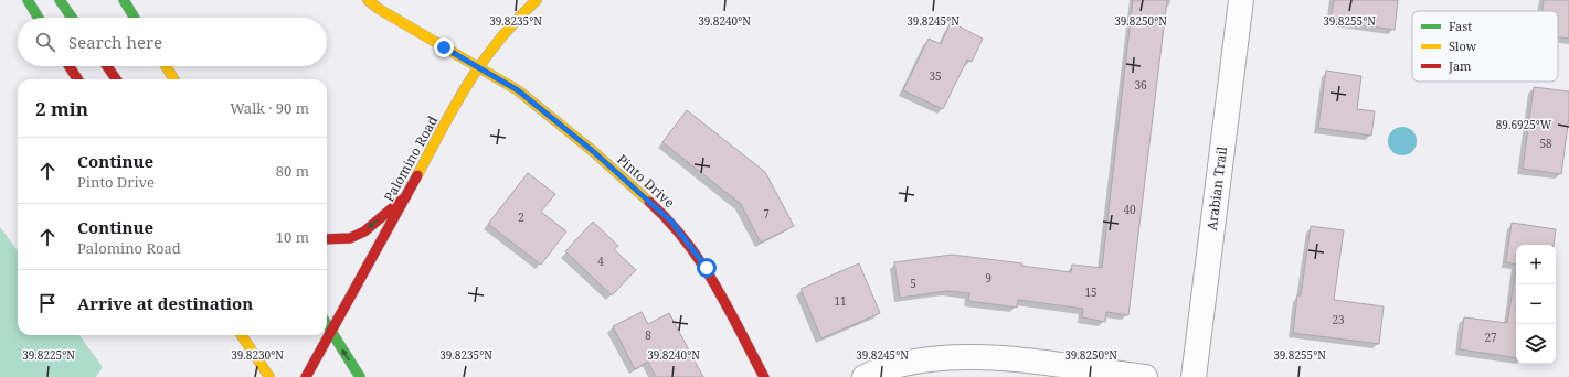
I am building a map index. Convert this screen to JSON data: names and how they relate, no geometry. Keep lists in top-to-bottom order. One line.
{"streets":{"main road":["Palomino Road","Pinto Drive"],"street":["Arabian Trail"]},"crossings":[["Palomino Road","Pinto Drive"]],"house_numbers":["35","36","58","40","7","2","4","9","5","15","11","23","8","27"],"legend":["Fast","Slow","Jam"],"page":{"search":"Search here","heading":["2 min","Walk · 90 m"],"list":[["Continue","Pinto Drive","80 m"],["Continue","Palomino Road","10 m"],"Arrive at destination"],"map_buttons":["+","−"]},"coordinates":["39.8235°N","39.8240°N","39.8245°N","39.8250°N","39.8255°N","89.6925°W","39.8225°N","39.8230°N"]}
